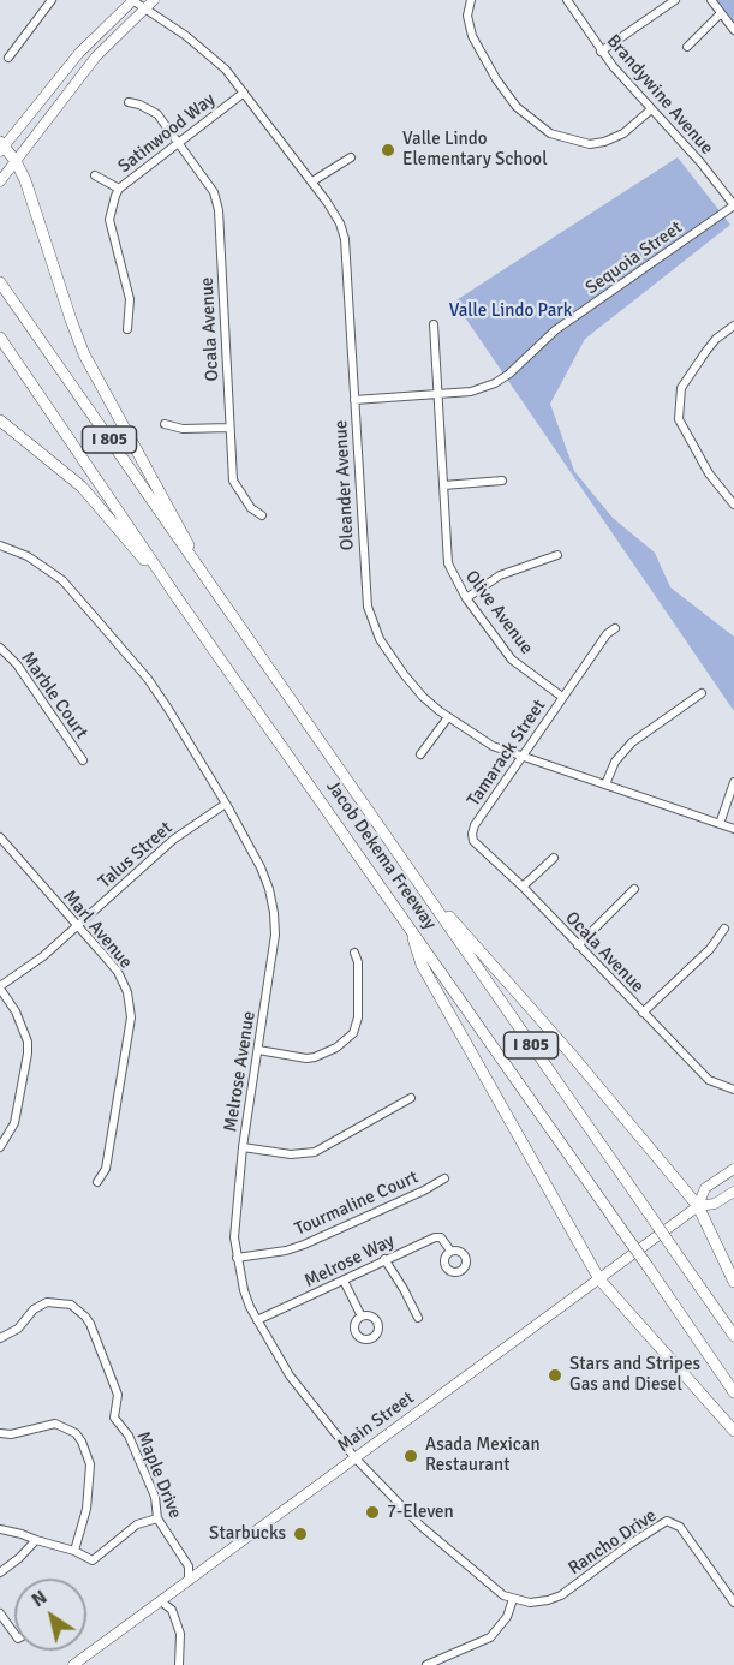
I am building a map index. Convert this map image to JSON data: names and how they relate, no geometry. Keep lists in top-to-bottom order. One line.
{"streets":{"highway":["I 805","Jacob Dekema Freeway"],"main road":["Main Street"],"street":["Brandywine Avenue","Satinwood Way","Sequoia Street","Ocala Avenue","Oleander Avenue","Olive Avenue","Marble Court","Tamarack Street","Talus Street","Marl Avenue","Melrose Avenue","Tourmaline Court","Melrose Way","Maple Drive","Rancho Drive"]},"crossings":[["Brandywine Avenue","Sequoia Street"],["Satinwood Way","Ocala Avenue"],["Satinwood Way","Oleander Avenue"],["Sequoia Street","Oleander Avenue"],["Sequoia Street","Olive Avenue"],["Ocala Avenue","Tamarack Street"],["Oleander Avenue","Tamarack Street"],["Olive Avenue","Tamarack Street"],["Talus Street","Marl Avenue"],["Talus Street","Melrose Avenue"],["Melrose Avenue","Tourmaline Court"],["Melrose Avenue","Melrose Way"],["Melrose Avenue","Main Street"],["Melrose Avenue","Rancho Drive"],["Main Street","Maple Drive"]],"parks":["Valle Lindo Park"],"places":["Valle Lindo Elementary School","Stars and Stripes Gas and Diesel","Asada Mexican Restaurant","7-Eleven","Starbucks"],"north":"top left"}
